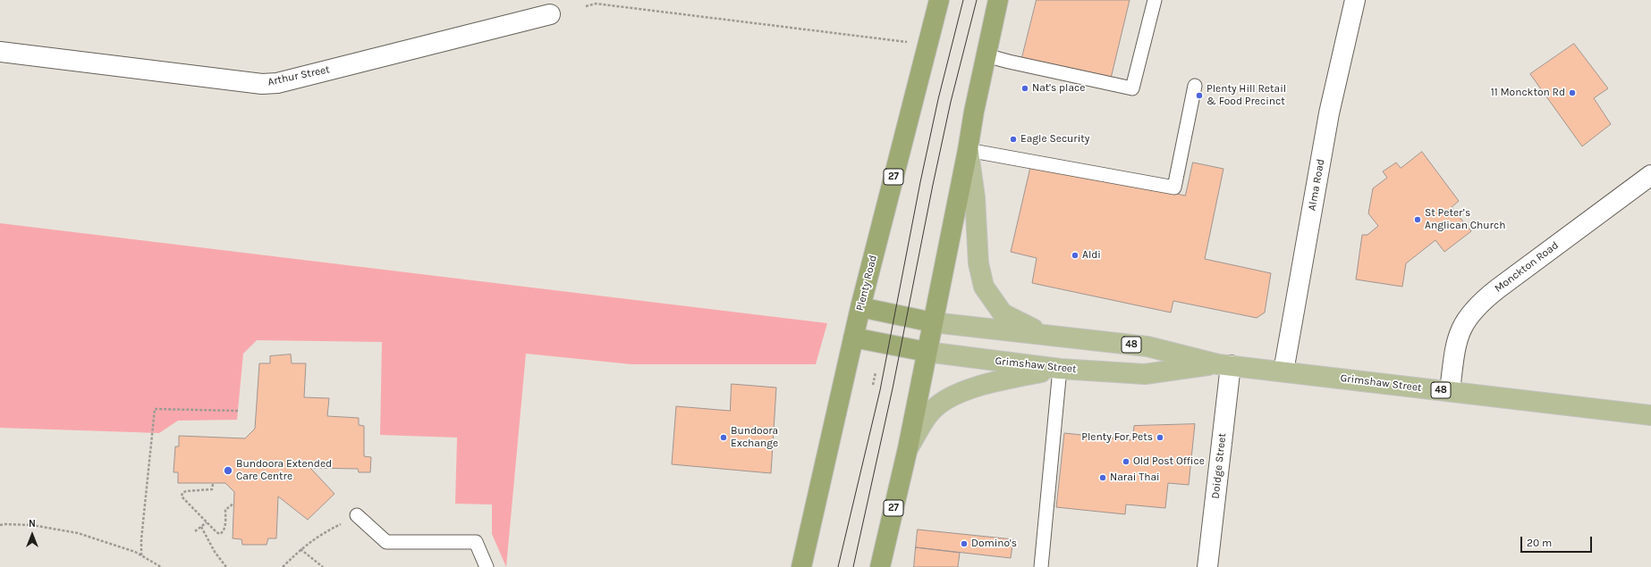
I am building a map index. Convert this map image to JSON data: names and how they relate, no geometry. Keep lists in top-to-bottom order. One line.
{"streets":{"highway":["27","Plenty Road","48","Grimshaw Street"],"street":["Arthur Street","Alma Road","Monckton Road","Doidge Street"]},"crossings":[["27","Grimshaw Street"],["Alma Road","Grimshaw Street"],["Monckton Road","Grimshaw Street"],["Plenty Road","Grimshaw Street"],["Grimshaw Street","Doidge Street"]],"places":["Nat's place","11 Monckton Rd","Plenty Hill Retail & Food Precinct","Eagle Security","St Peter’s Anglican Church","Aldi","Bundoora Exchange","Plenty For Pets","Old Post Office","Bundoora Extended Care Centre","Narai Thai","Domino's"],"scale_bar":"20 m","north":"top"}
